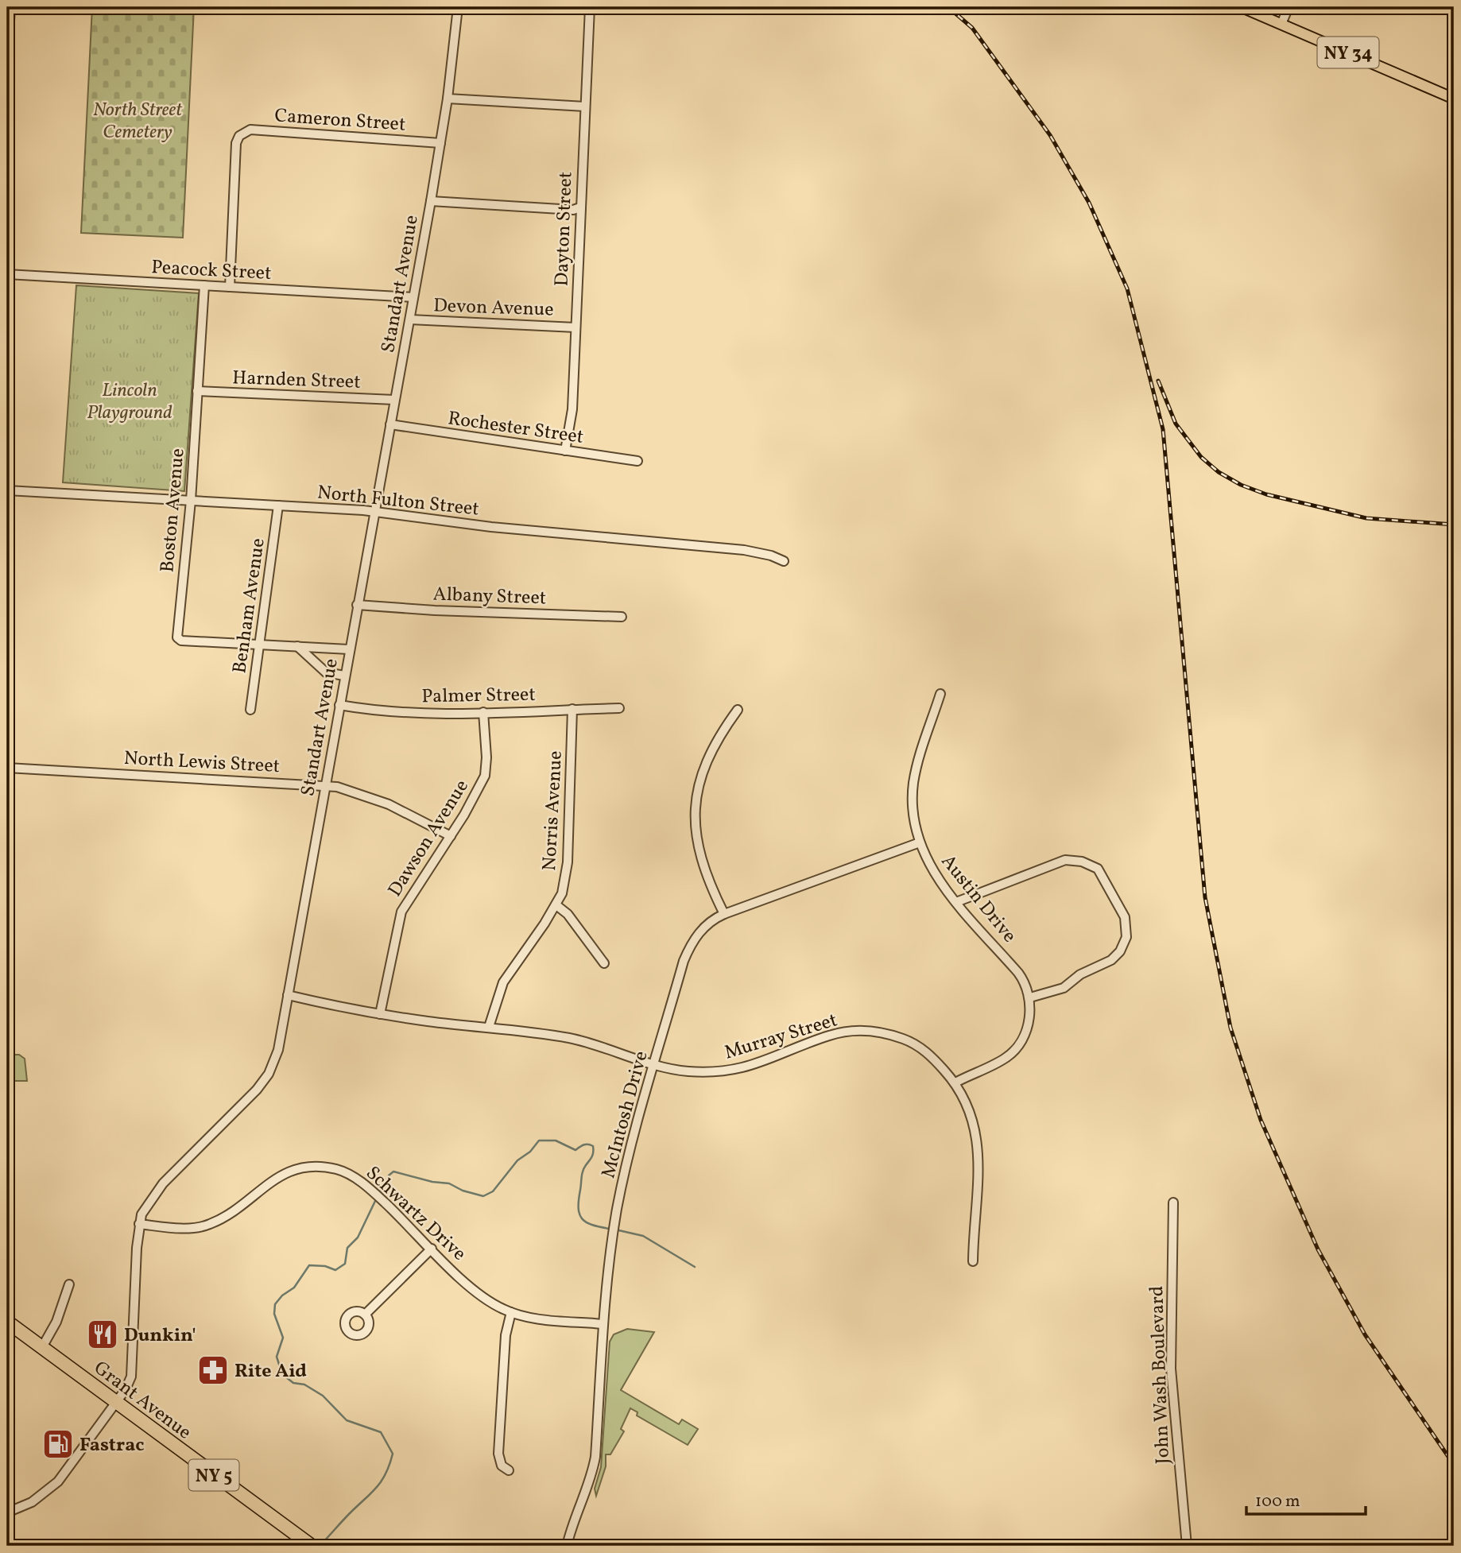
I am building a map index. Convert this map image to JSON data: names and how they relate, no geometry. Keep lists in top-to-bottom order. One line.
{"streets":{"highway":["Grant Avenue","NY 5"],"main road":["NY 34"],"street":["Cameron Street","Dayton Street","Peacock Street","Standart Avenue","Devon Avenue","Harnden Street","Rochester Street","North Fulton Street","Boston Avenue","Albany Street","Benham Avenue","Palmer Street","North Lewis Street","Norris Avenue","Dawson Avenue","Austin Drive","Murray Street","McIntosh Drive","Schwartz Drive","John Wash Boulevard"]},"crossings":[["Cameron Street","Peacock Street"],["Cameron Street","Standart Avenue"],["Dayton Street","Devon Avenue"],["Dayton Street","Rochester Street"],["Peacock Street","Standart Avenue"],["Peacock Street","Boston Avenue"],["Standart Avenue","Devon Avenue"],["Standart Avenue","Harnden Street"],["Standart Avenue","Rochester Street"],["Standart Avenue","North Fulton Street"],["Standart Avenue","Albany Street"],["Standart Avenue","Palmer Street"],["Standart Avenue","North Lewis Street"],["Standart Avenue","Murray Street"],["Standart Avenue","Schwartz Drive"],["Standart Avenue","Grant Avenue"],["Harnden Street","Boston Avenue"],["North Fulton Street","Boston Avenue"],["North Fulton Street","Benham Avenue"],["Boston Avenue","Benham Avenue"],["Palmer Street","Norris Avenue"],["Palmer Street","Dawson Avenue"],["North Lewis Street","Dawson Avenue"],["Norris Avenue","Murray Street"],["Dawson Avenue","Murray Street"],["Austin Drive","McIntosh Drive"],["Murray Street","McIntosh Drive"],["McIntosh Drive","Schwartz Drive"]],"parks":["North Street Cemetery","Lincoln Playground"],"places":{"restaurant":["Dunkin'"],"pharmacy":["Rite Aid"],"fuel station":["Fastrac"]},"scale_bar":"100 m"}
